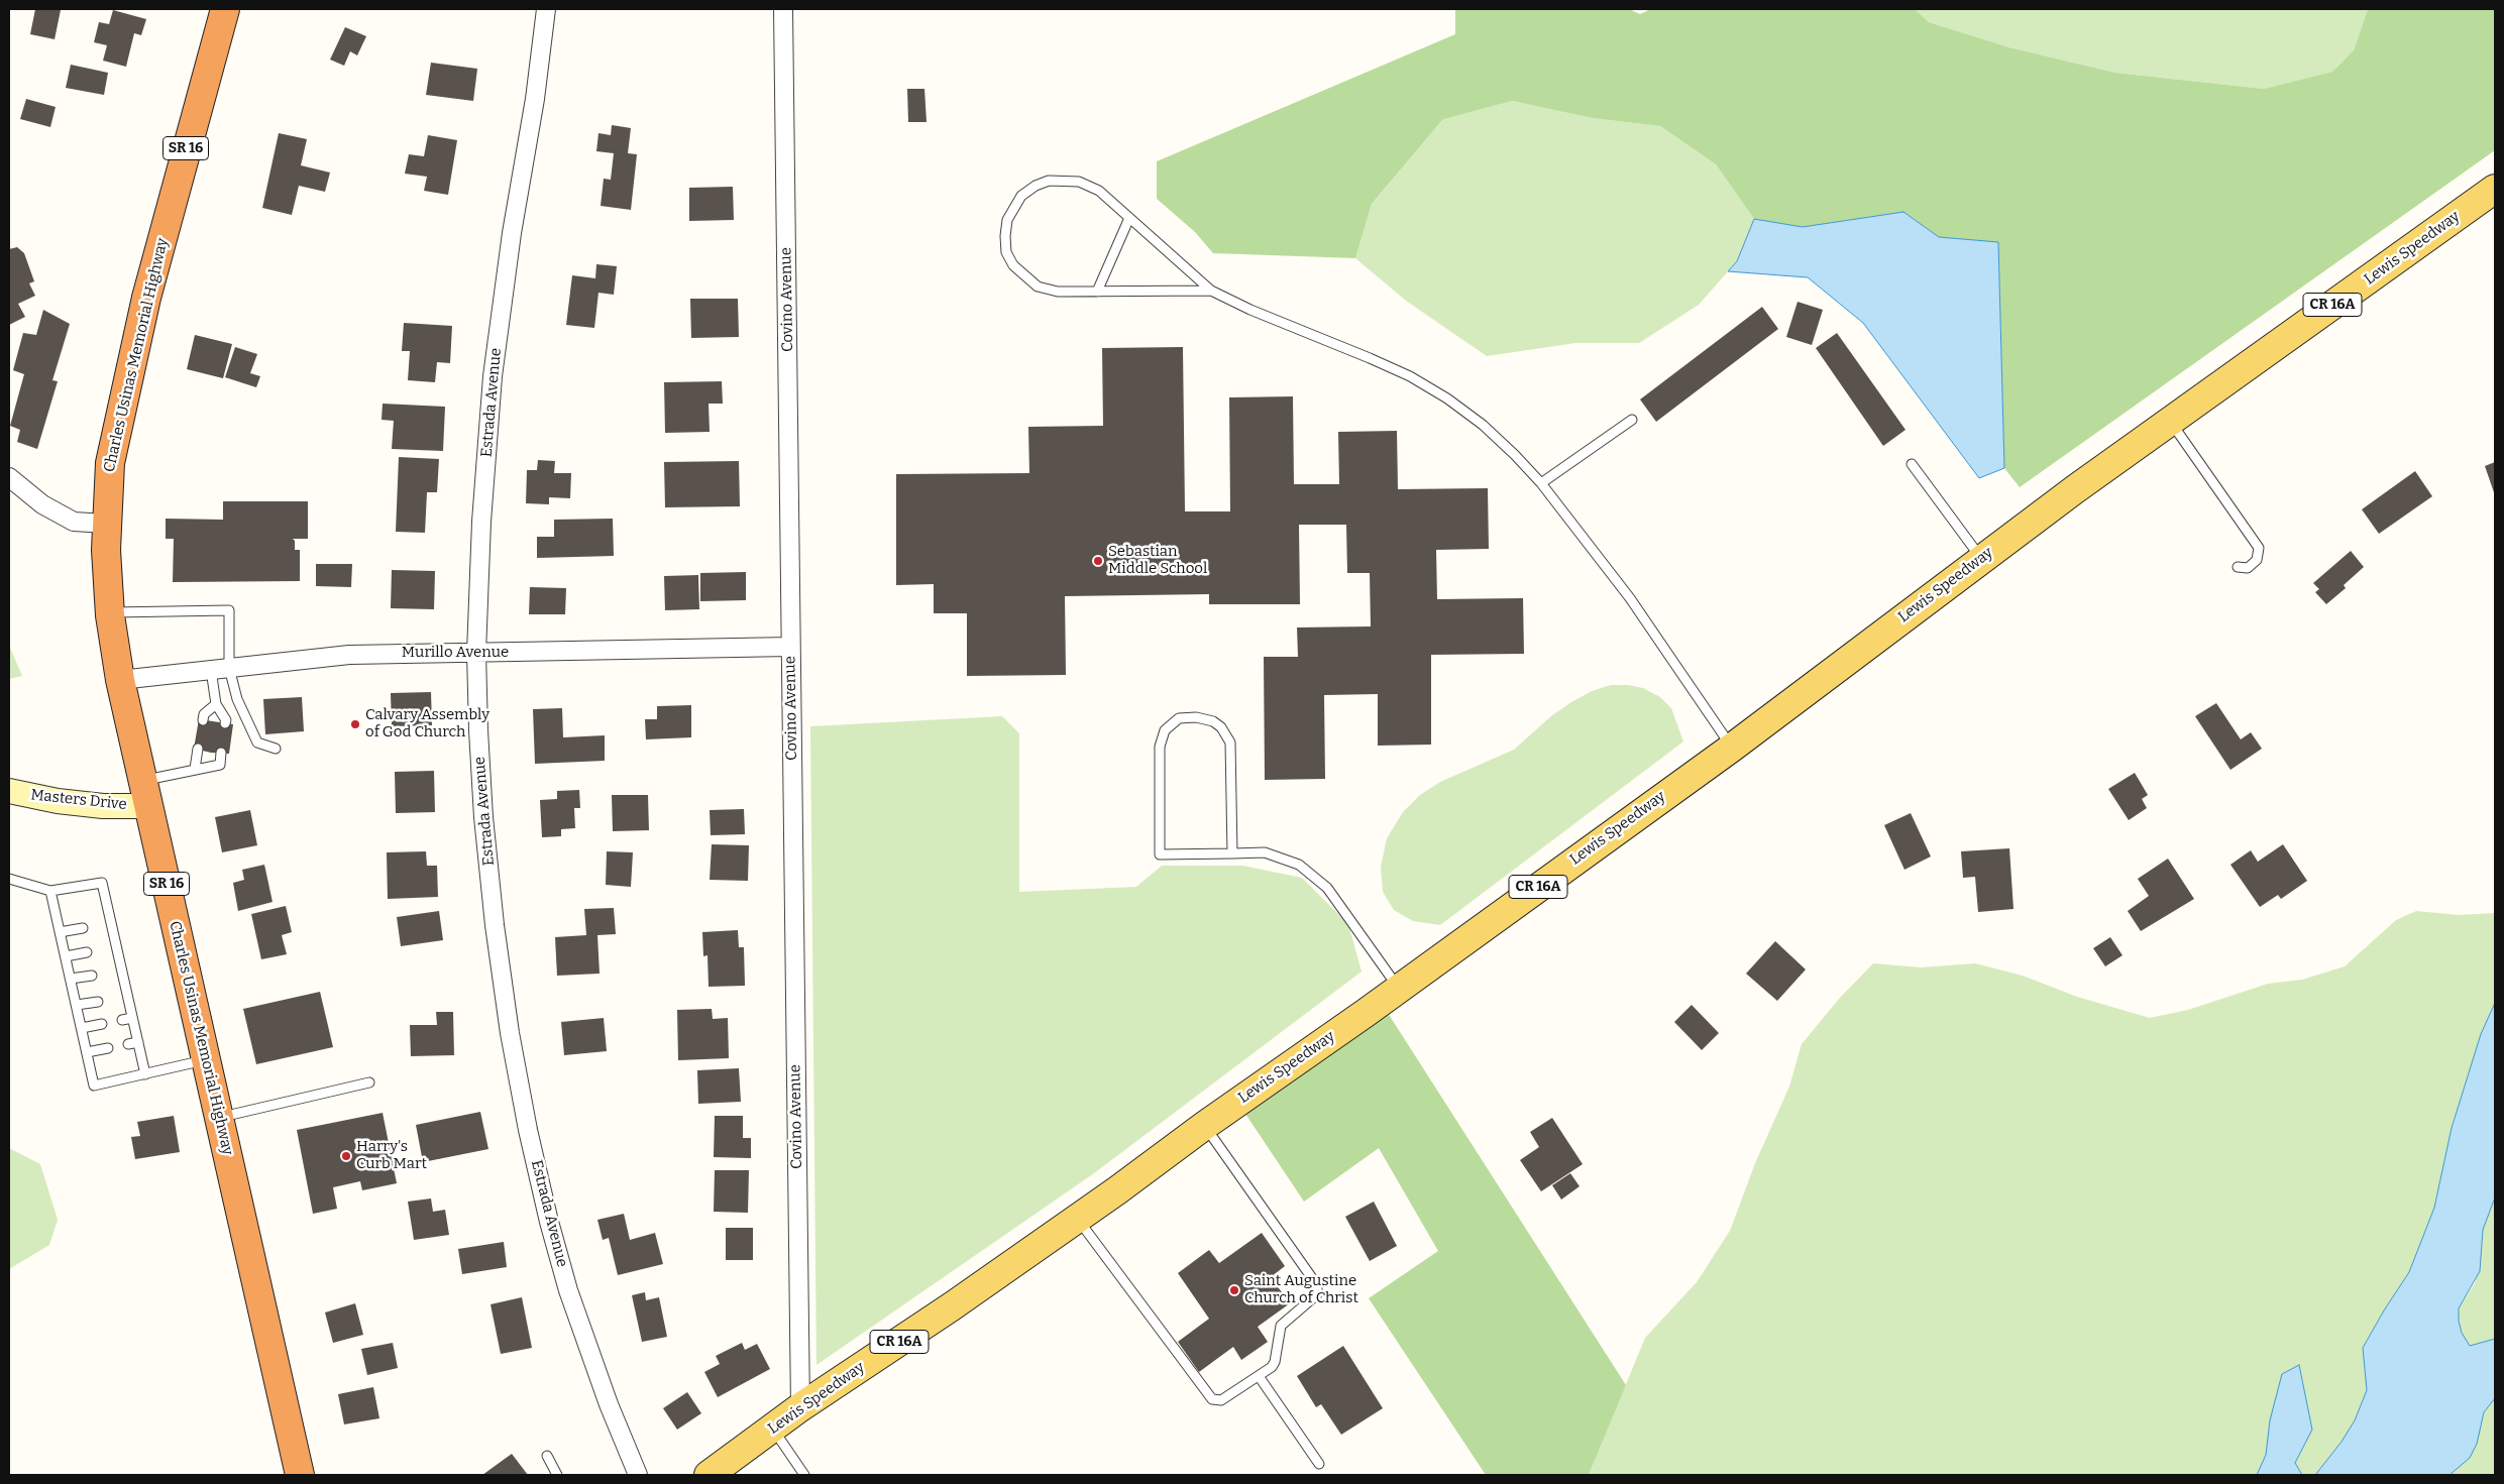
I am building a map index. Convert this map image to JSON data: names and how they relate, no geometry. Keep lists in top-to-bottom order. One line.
{"streets":{"highway":["SR 16","Charles Usinas Memorial Highway"],"main road":["Lewis Speedway","CR 16A"],"street":["Covino Avenue","Estrada Avenue","Murillo Avenue","Masters Drive"]},"crossings":[["Lewis Speedway","Covino Avenue"],["Covino Avenue","Murillo Avenue"],["Charles Usinas Memorial Highway","Murillo Avenue"],["Charles Usinas Memorial Highway","Masters Drive"],["Estrada Avenue","Murillo Avenue"]],"places":["Sebastian Middle School","Calvary Assembly of God Church","Harry's Curb Mart","Saint Augustine Church of Christ"]}
